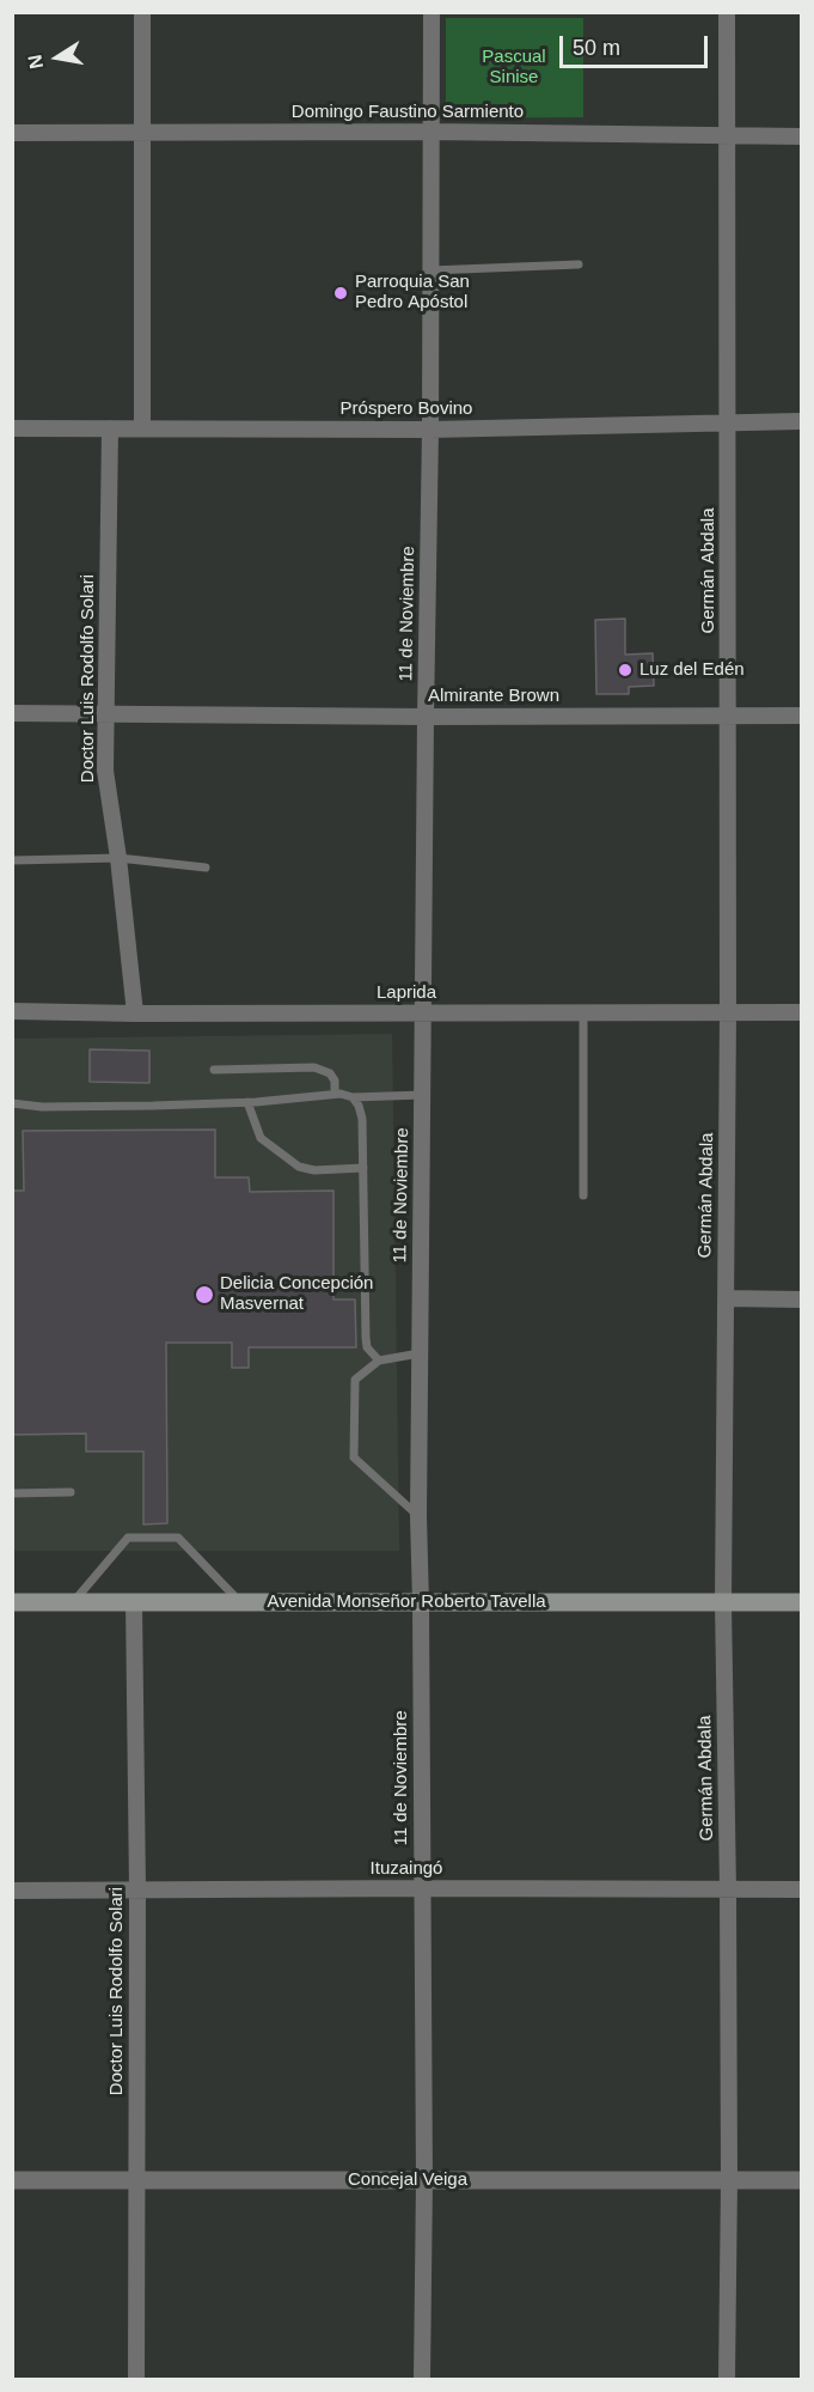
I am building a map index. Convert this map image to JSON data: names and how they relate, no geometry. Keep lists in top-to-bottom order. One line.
{"streets":{"main road":["Avenida Monseñor Roberto Tavella"],"street":["Domingo Faustino Sarmiento","Próspero Bovino","Germán Abdala","11 de Noviembre","Doctor Luis Rodolfo Solari","Almirante Brown","Laprida","Ituzaingó","Concejal Veiga"]},"crossings":[["Domingo Faustino Sarmiento","Germán Abdala"],["Domingo Faustino Sarmiento","11 de Noviembre"],["Próspero Bovino","Germán Abdala"],["Próspero Bovino","11 de Noviembre"],["Próspero Bovino","Doctor Luis Rodolfo Solari"],["Germán Abdala","Almirante Brown"],["Germán Abdala","Laprida"],["Germán Abdala","Avenida Monseñor Roberto Tavella"],["Germán Abdala","Ituzaingó"],["Germán Abdala","Concejal Veiga"],["11 de Noviembre","Almirante Brown"],["11 de Noviembre","Laprida"],["11 de Noviembre","Avenida Monseñor Roberto Tavella"],["11 de Noviembre","Ituzaingó"],["11 de Noviembre","Concejal Veiga"],["Doctor Luis Rodolfo Solari","Almirante Brown"],["Doctor Luis Rodolfo Solari","Laprida"],["Doctor Luis Rodolfo Solari","Avenida Monseñor Roberto Tavella"],["Doctor Luis Rodolfo Solari","Ituzaingó"],["Doctor Luis Rodolfo Solari","Concejal Veiga"]],"parks":["Pascual Sinise"],"places":["Parroquia San Pedro Apóstol","Luz del Edén","Delicia Concepción Masvernat"],"scale_bar":"50 m","north":"left"}
